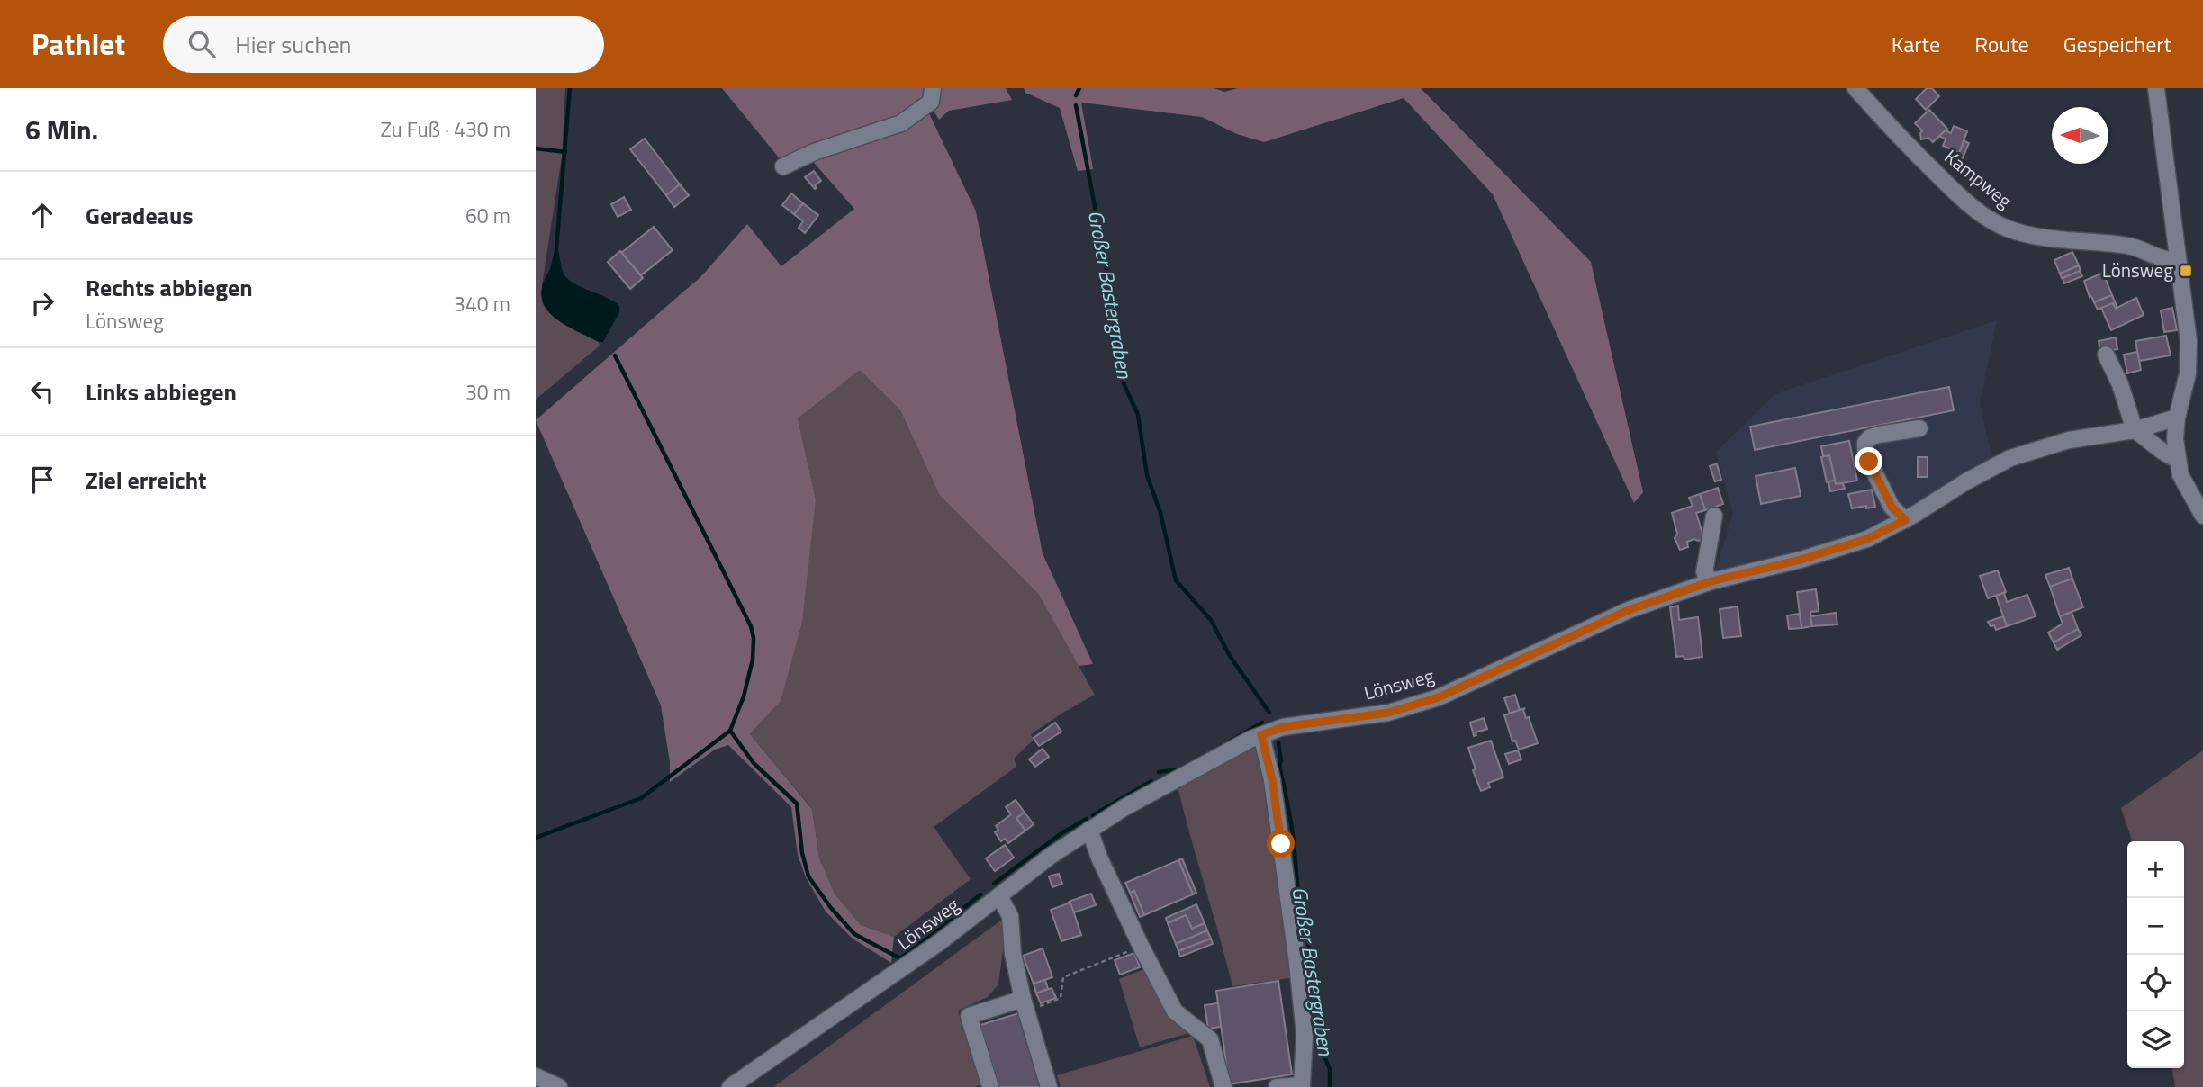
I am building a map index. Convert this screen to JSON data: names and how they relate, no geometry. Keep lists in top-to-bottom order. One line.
{"streets":{"street":["Kampweg","Lönsweg"]},"water":["Großer Bastergraben"],"places":{"transit":["Lönsweg"]},"north":"left","page":{"header":"Pathlet","search":"Hier suchen","nav":["Karte","Route","Gespeichert"],"heading":["6 Min.","Zu Fuß · 430 m"],"list":[["Geradeaus","60 m"],["Rechts abbiegen","Lönsweg","340 m"],["Links abbiegen","30 m"],"Ziel erreicht"],"map_buttons":["+","−"]}}
